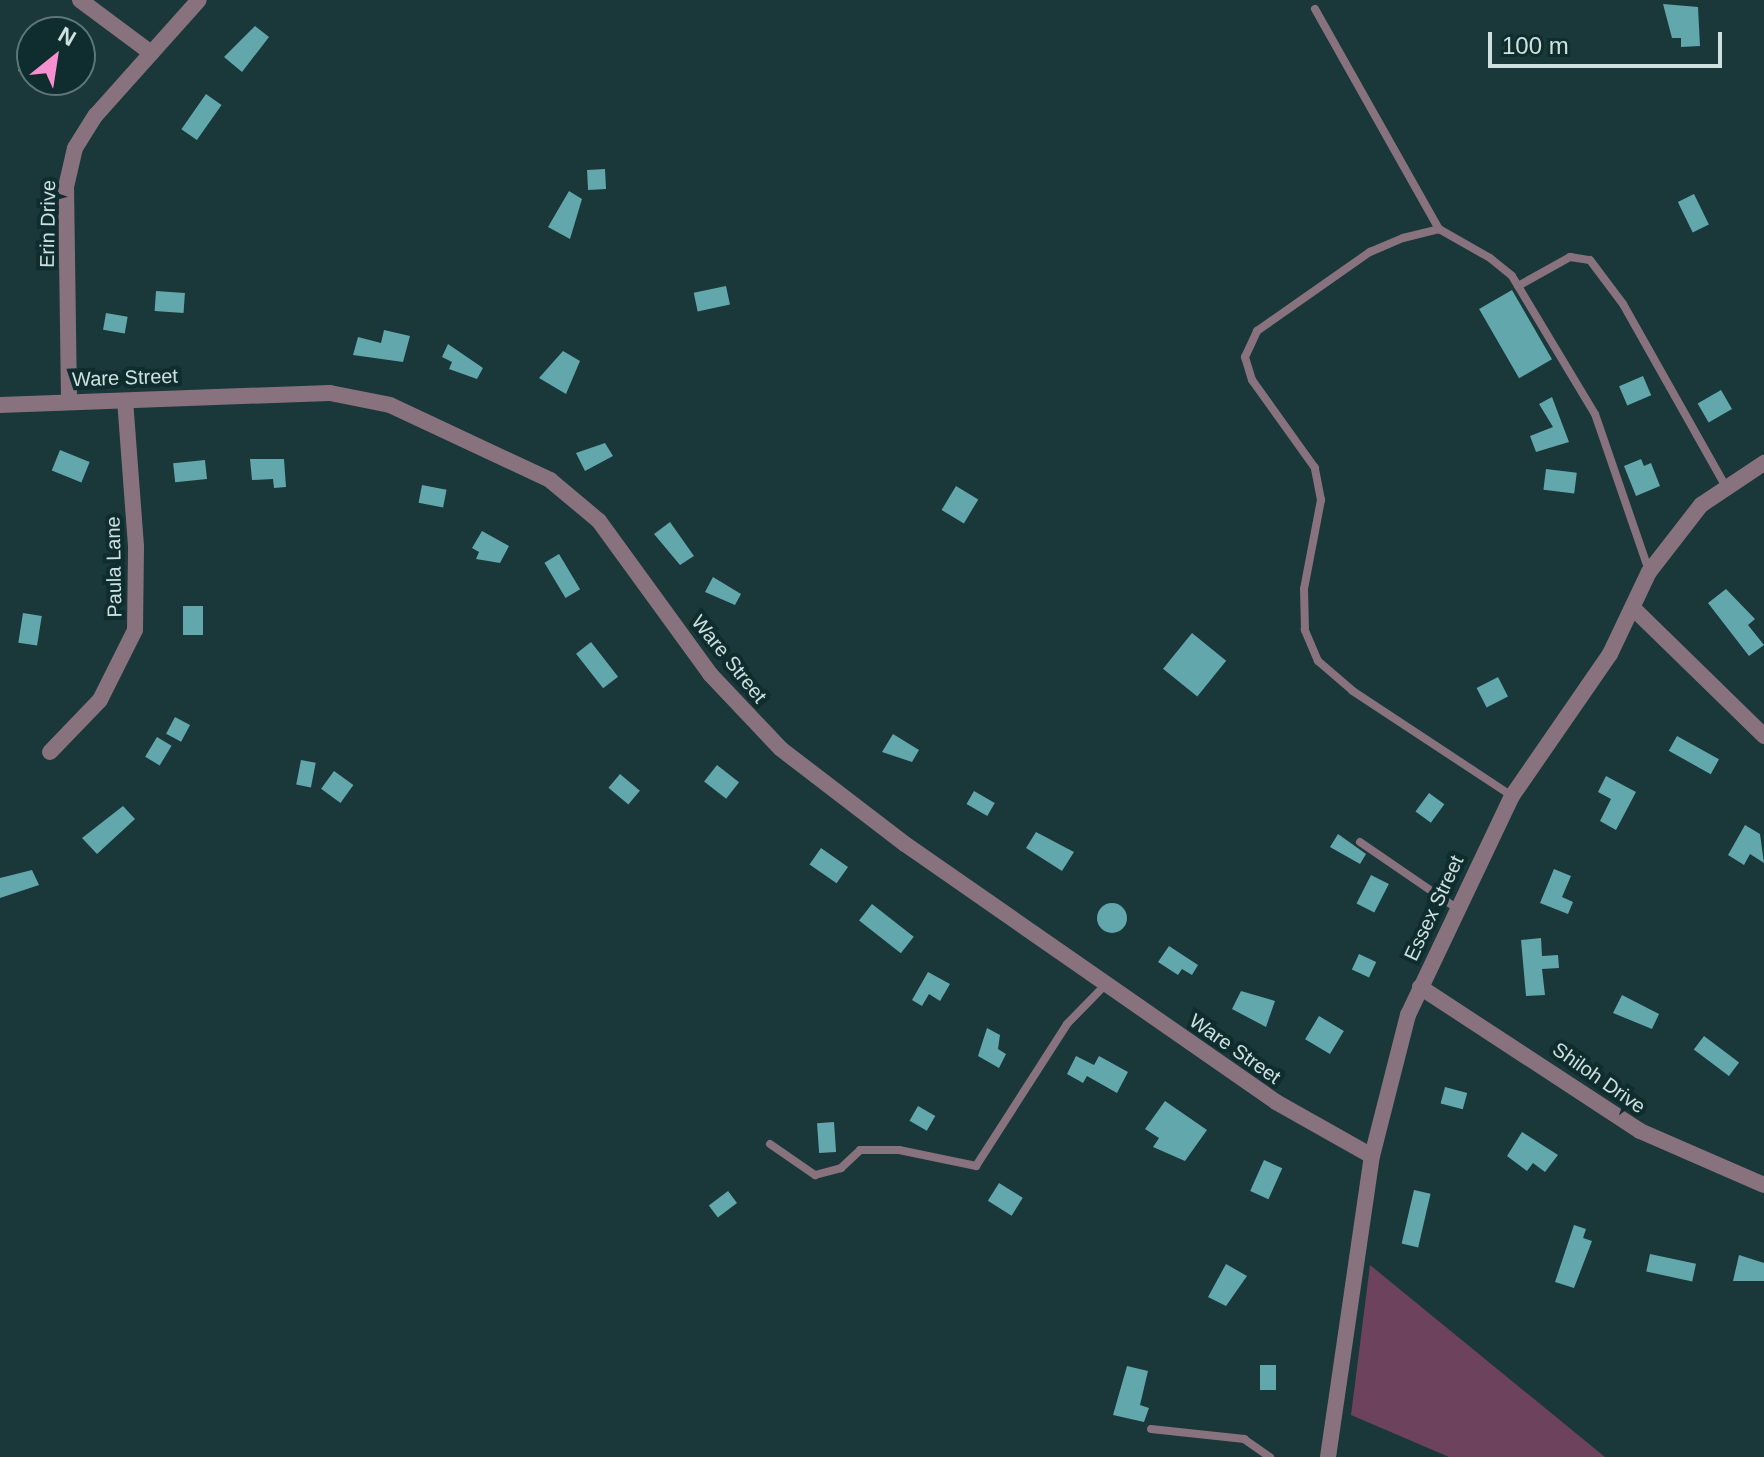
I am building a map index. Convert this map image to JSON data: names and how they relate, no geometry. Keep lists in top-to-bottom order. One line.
{"streets":{"street":["Erin Drive","Ware Street","Paula Lane","Essex Street","Shiloh Drive"]},"crossings":[["Erin Drive","Ware Street"],["Ware Street","Paula Lane"],["Ware Street","Essex Street"],["Essex Street","Shiloh Drive"]],"scale_bar":"100 m","north":"top right"}
